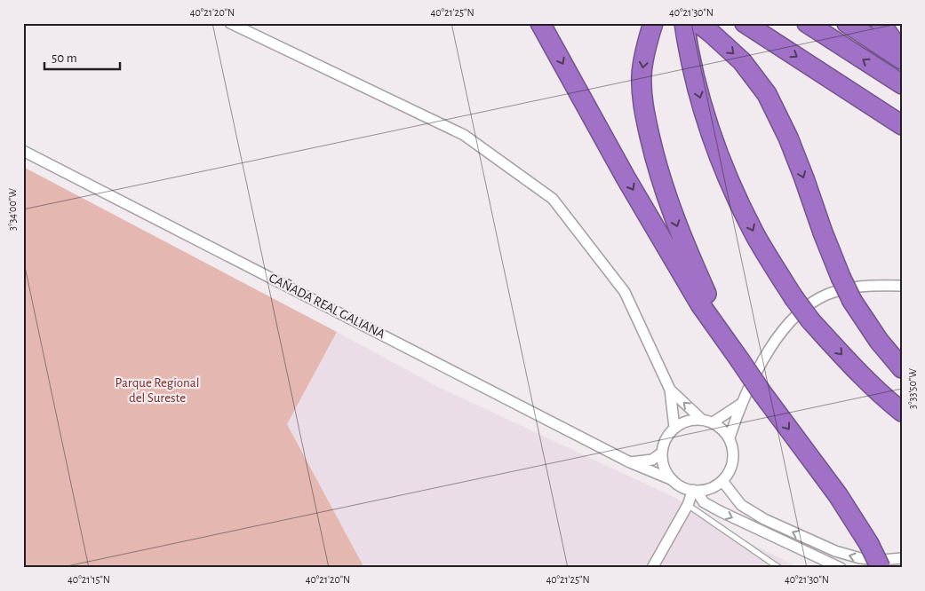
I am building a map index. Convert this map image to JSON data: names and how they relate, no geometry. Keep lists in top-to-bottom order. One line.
{"streets":{"street":["CAÑADA REAL GALIANA"]},"parks":["Parque Regional del Sureste"],"scale_bar":"50 m","coordinates":["40°21'20\"N","40°21'25\"N","40°21'30\"N","3°34'00\"W","3°33'50\"W","40°21'15\"N"]}
